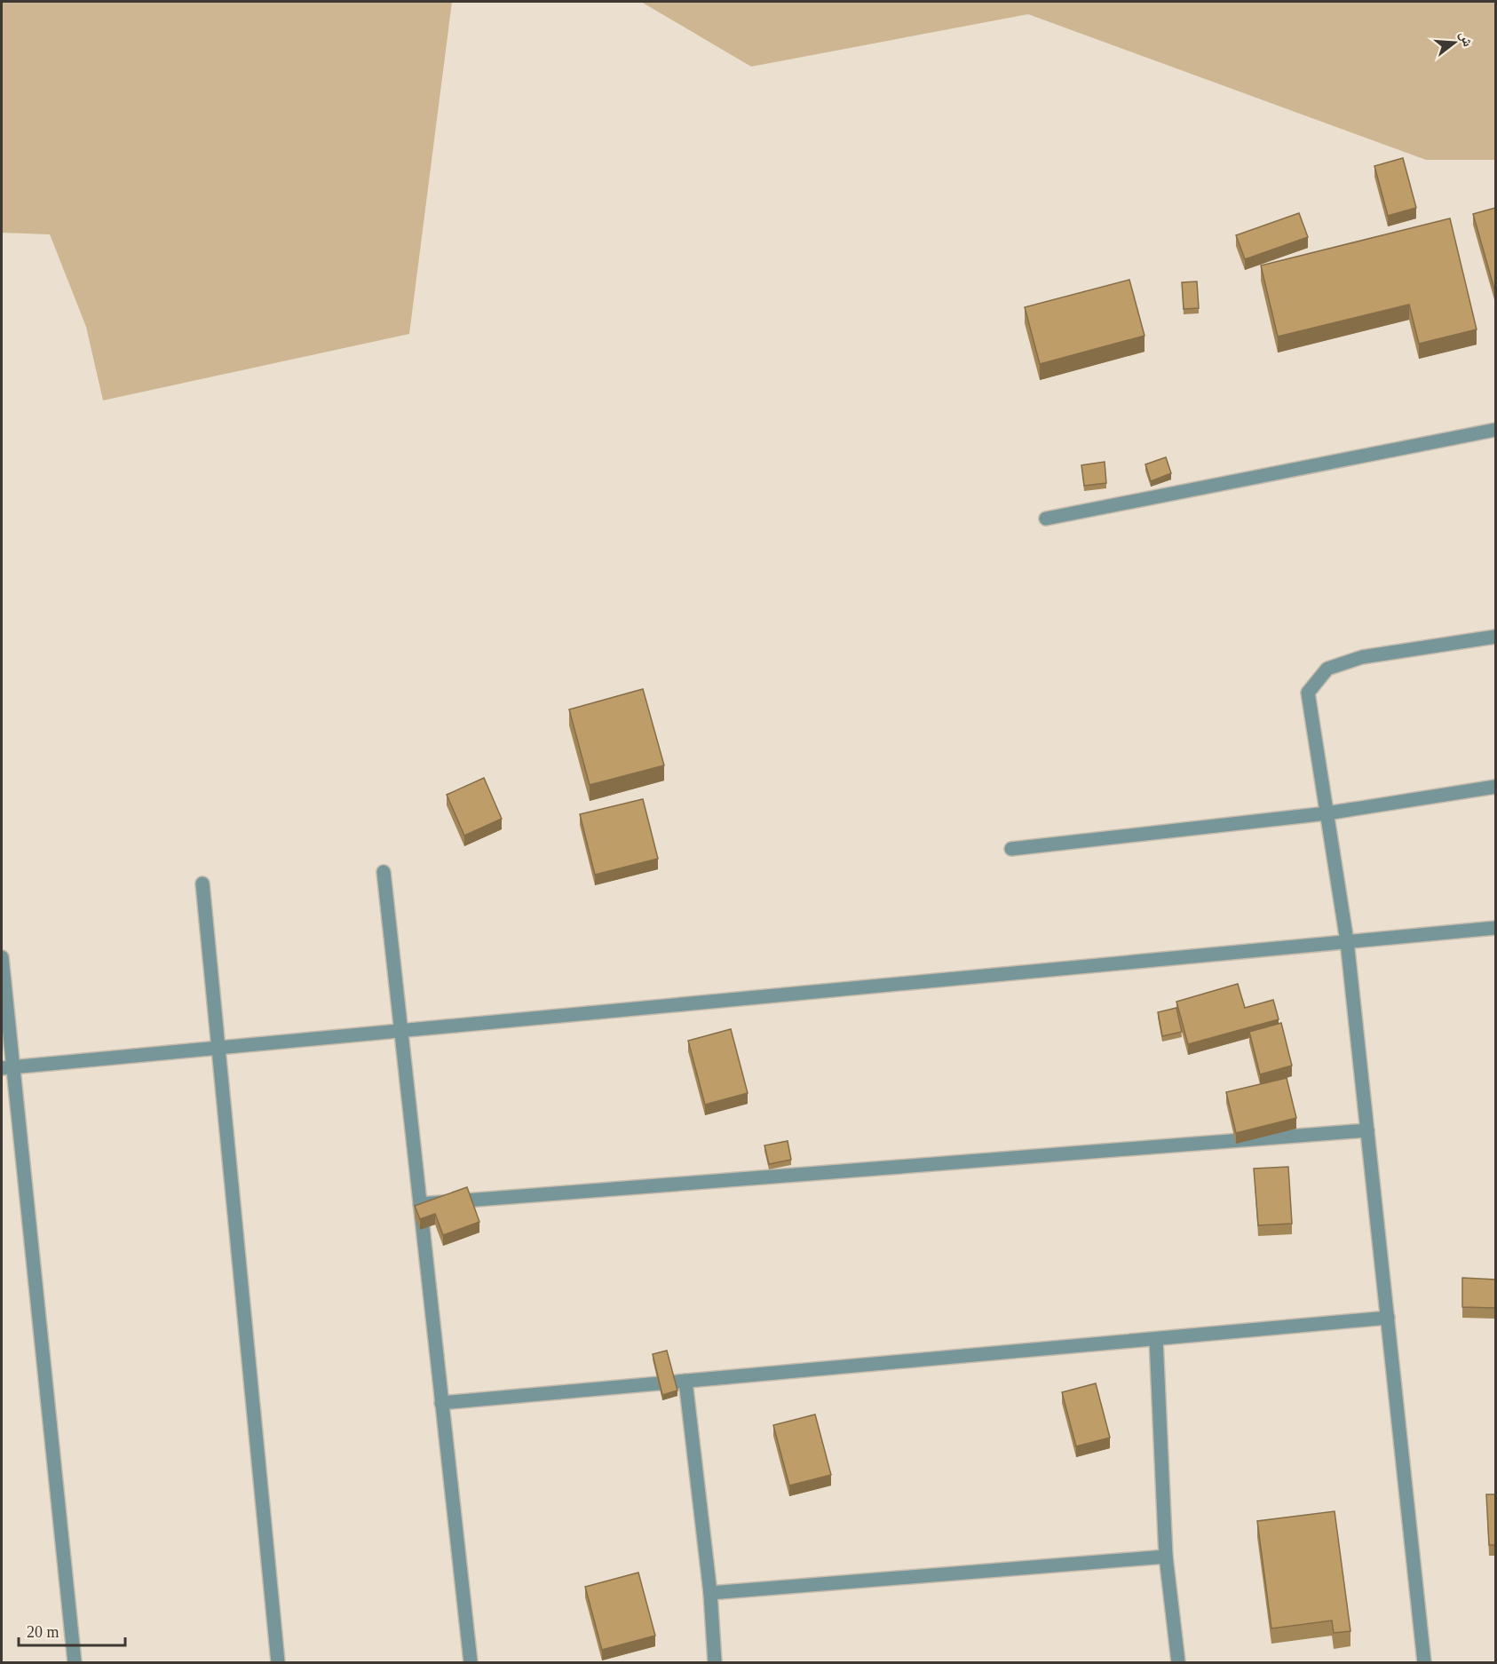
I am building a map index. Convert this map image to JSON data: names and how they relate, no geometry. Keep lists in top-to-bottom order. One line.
{"scale_bar":"20 m","north":"right"}
